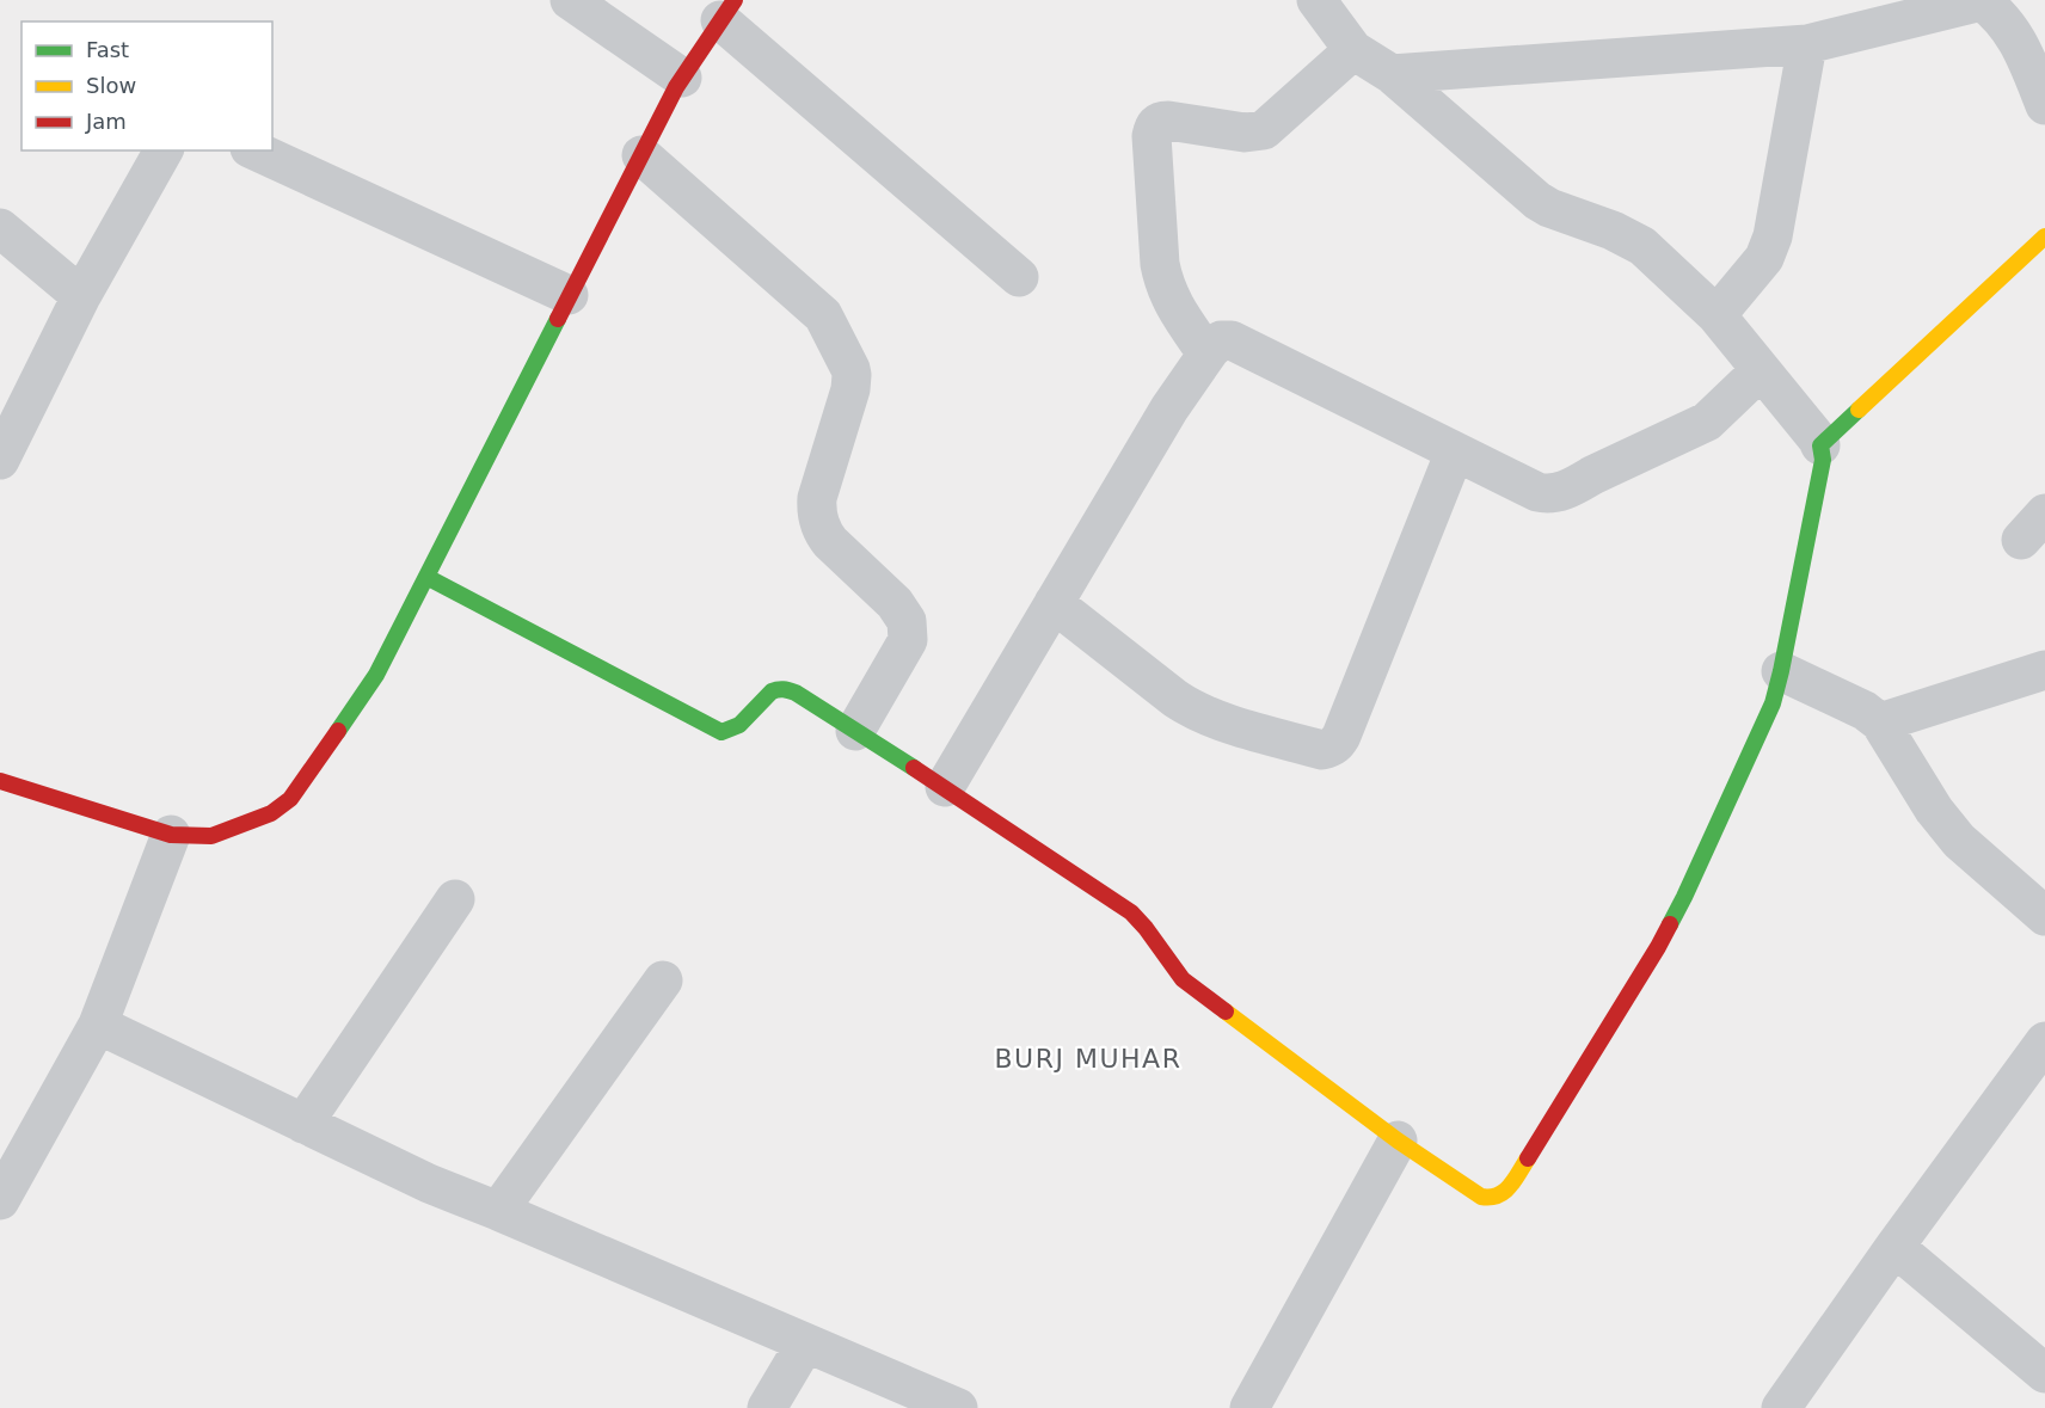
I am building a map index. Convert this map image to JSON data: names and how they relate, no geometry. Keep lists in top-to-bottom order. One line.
{"districts":["BURJ MUHAR"],"legend":["Fast","Slow","Jam"]}
